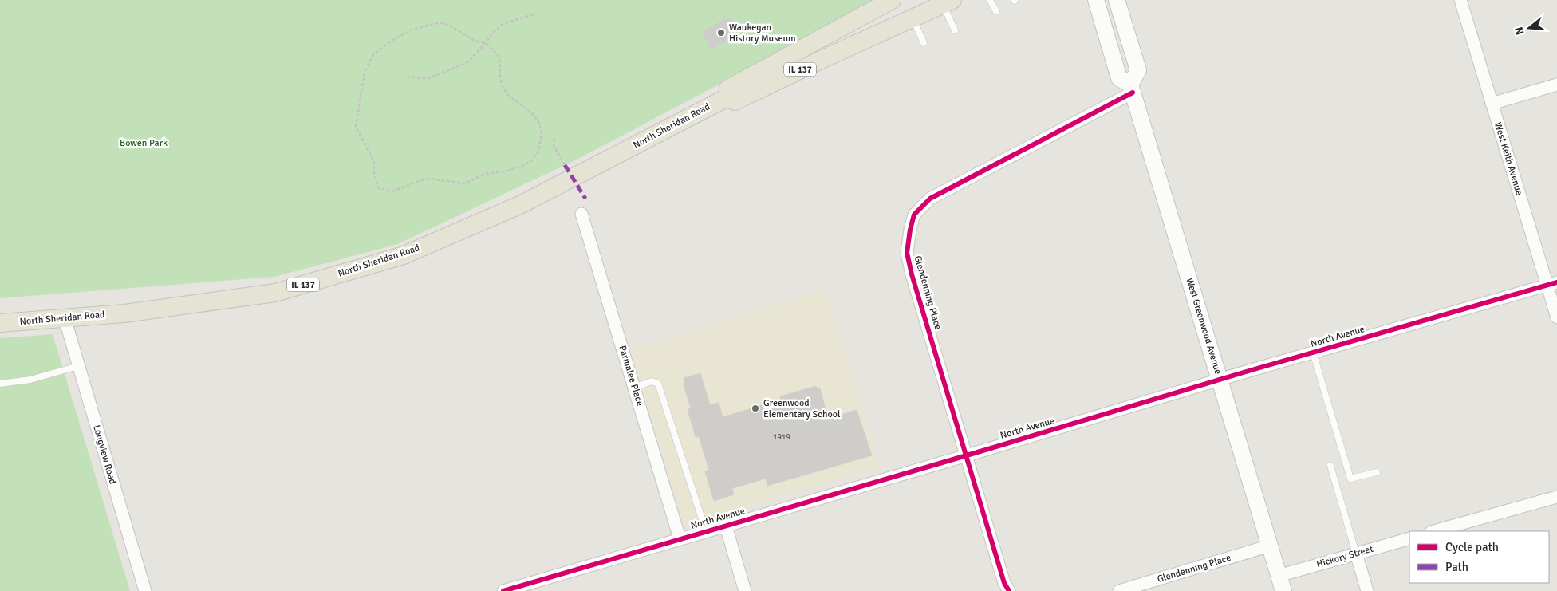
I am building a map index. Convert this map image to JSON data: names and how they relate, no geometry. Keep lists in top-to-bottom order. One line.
{"streets":{"main road":["IL 137","North Sheridan Road"],"street":["West Keith Avenue","Glendenning Place","West Greenwood Avenue","North Avenue","Parmalee Place","Longview Road","Hickory Street"]},"crossings":[["North Sheridan Road","Longview Road"],["West Keith Avenue","North Avenue"],["Glendenning Place","West Greenwood Avenue"],["Glendenning Place","North Avenue"],["West Greenwood Avenue","North Avenue"],["West Greenwood Avenue","Hickory Street"],["North Avenue","Parmalee Place"]],"parks":["Bowen Park"],"places":["Waukegan History Museum","Greenwood Elementary School"],"house_numbers":["1919"],"legend":["Cycle path","Path"],"north":"left"}
